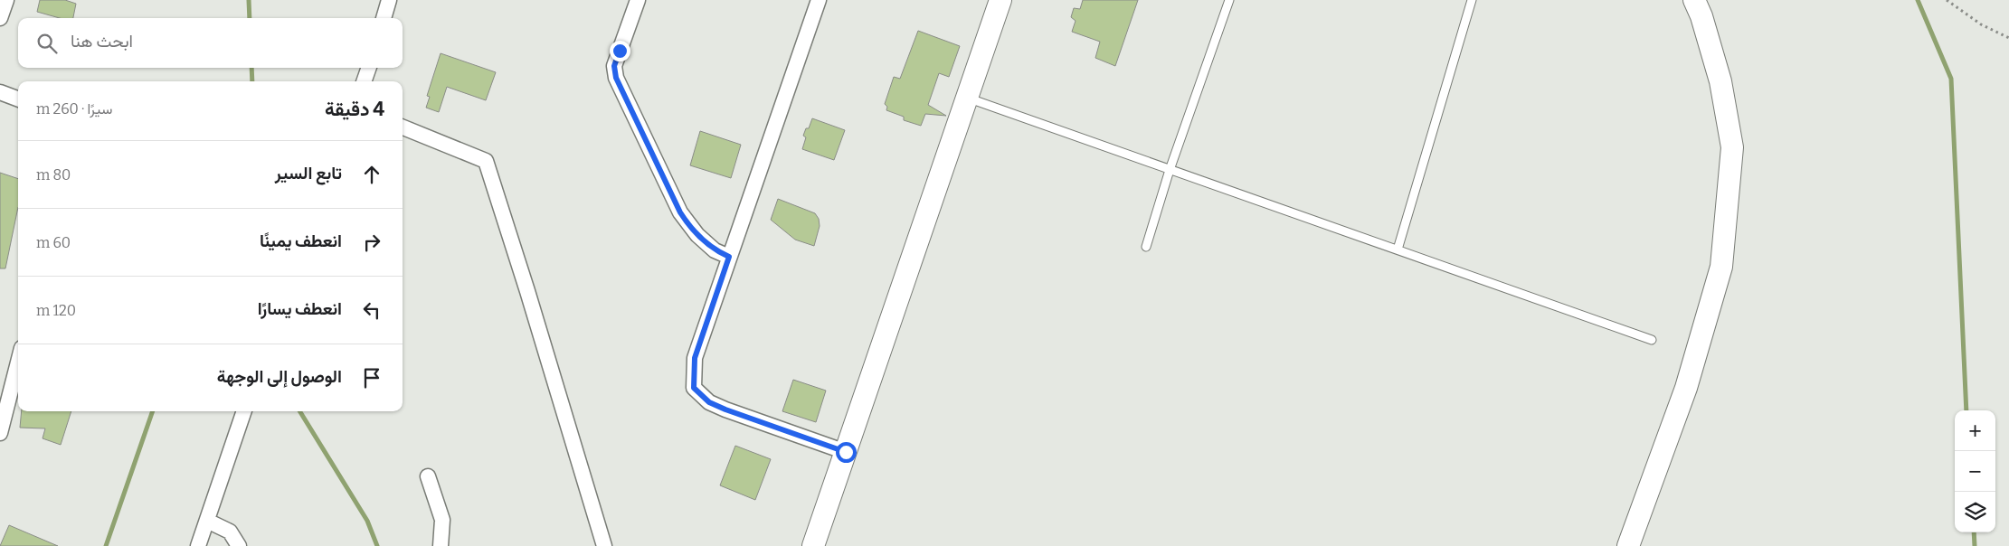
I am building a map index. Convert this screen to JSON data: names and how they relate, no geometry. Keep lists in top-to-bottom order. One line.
{"page":{"search":"ابحث هنا","heading":["4 دقيقة","سيرًا · 260 m"],"list":[["تابع السير","80 m"],["انعطف يمينًا","60 m"],["انعطف يسارًا","120 m"],"الوصول إلى الوجهة"],"map_buttons":["+","−"]}}
